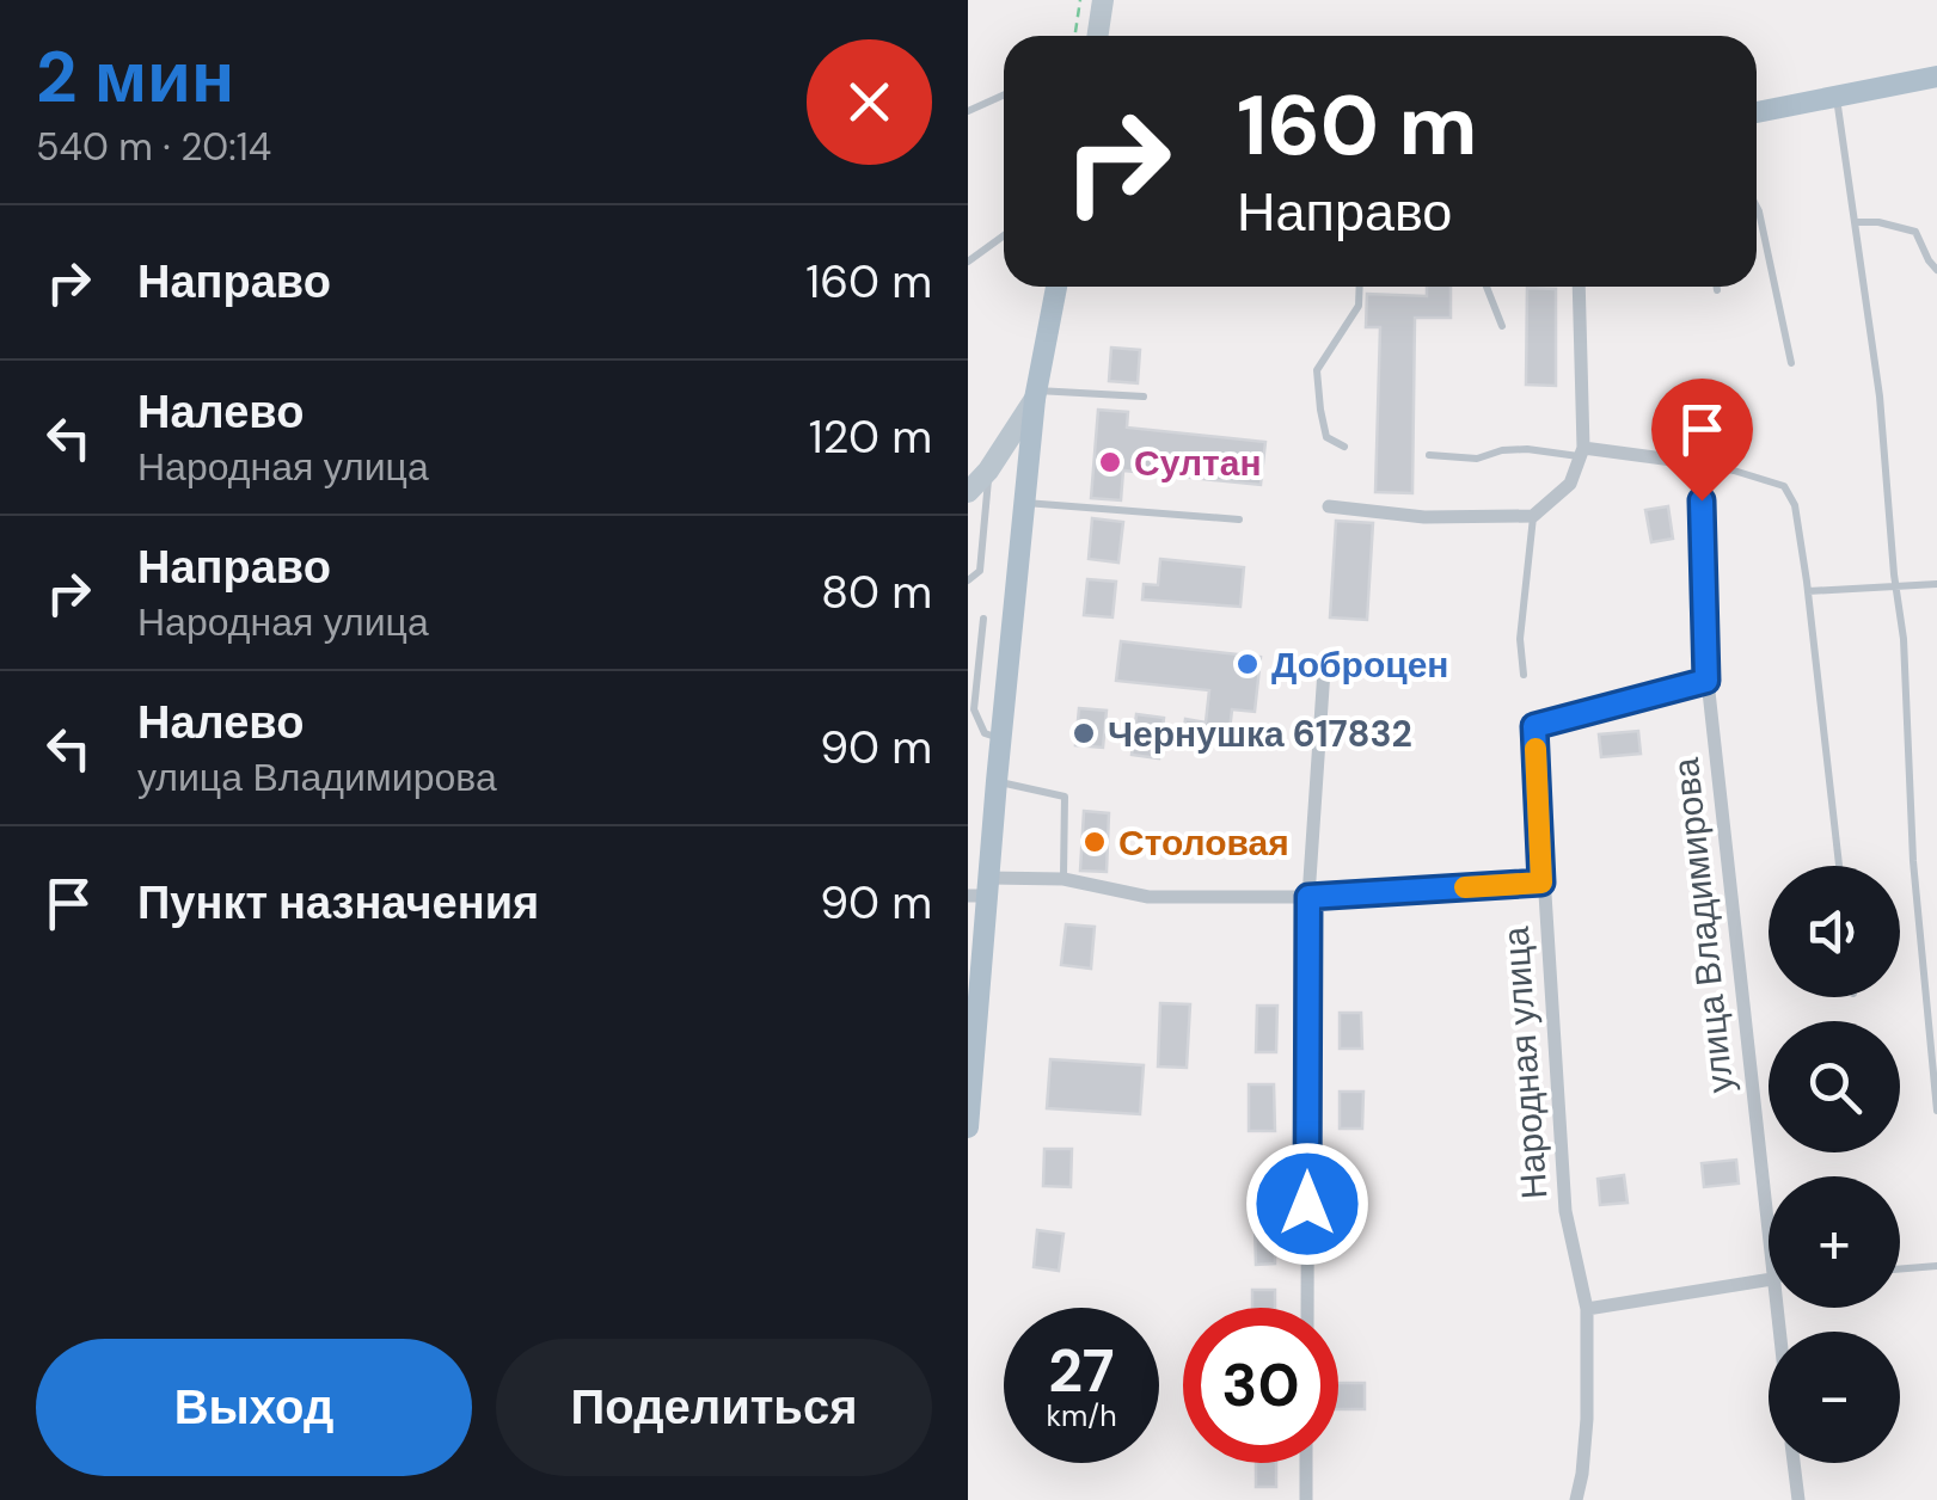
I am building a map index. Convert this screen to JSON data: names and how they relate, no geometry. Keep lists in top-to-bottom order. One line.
{"streets":{"street":["улица Владимирова","Народная улица"]},"crossings":[["улица Владимирова","Народная улица"]],"places":["Султан","Доброцен","Чернушка 617832","Столовая"],"page":{"heading":["2 мин","540 m · 20:14"],"turn":["160 m","Направо"],"list":[{"name":"Направо","value":"160 m"},{"name":"Налево","note":"Народная улица","value":"120 m"},{"name":"Направо","note":"Народная улица","value":"80 m"},{"name":"Налево","note":"улица Владимирова","value":"90 m"},{"name":"Пункт назначения","value":"90 m"}],"map_buttons":["+","−"],"speed":"27 km/h","limit":"30","buttons":["Выход","Поделиться"]}}
